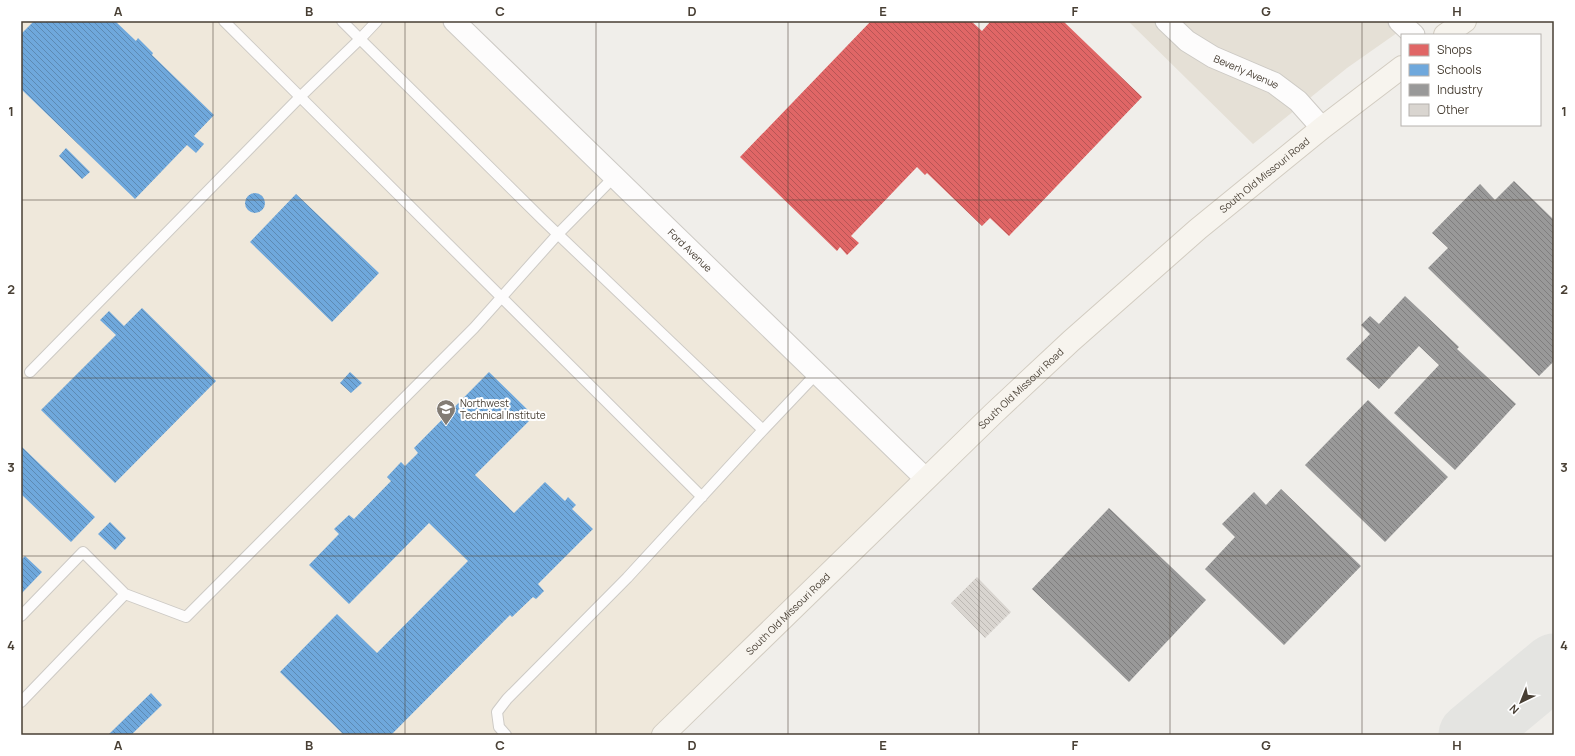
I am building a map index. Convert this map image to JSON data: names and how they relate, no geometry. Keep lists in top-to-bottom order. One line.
{"streets":{"main road":["South Old Missouri Road"],"street":["Beverly Avenue","Ford Avenue"]},"crossings":[["Beverly Avenue","South Old Missouri Road"],["South Old Missouri Road","Ford Avenue"]],"places":{"school or university":["Northwest Technical Institute"]},"legend":["Shops","Schools","Industry","Other"],"north":"bottom left","grid":{"columns":["A","B","C","D","E","F","G","H"],"rows":["1","2","3","4"]}}
